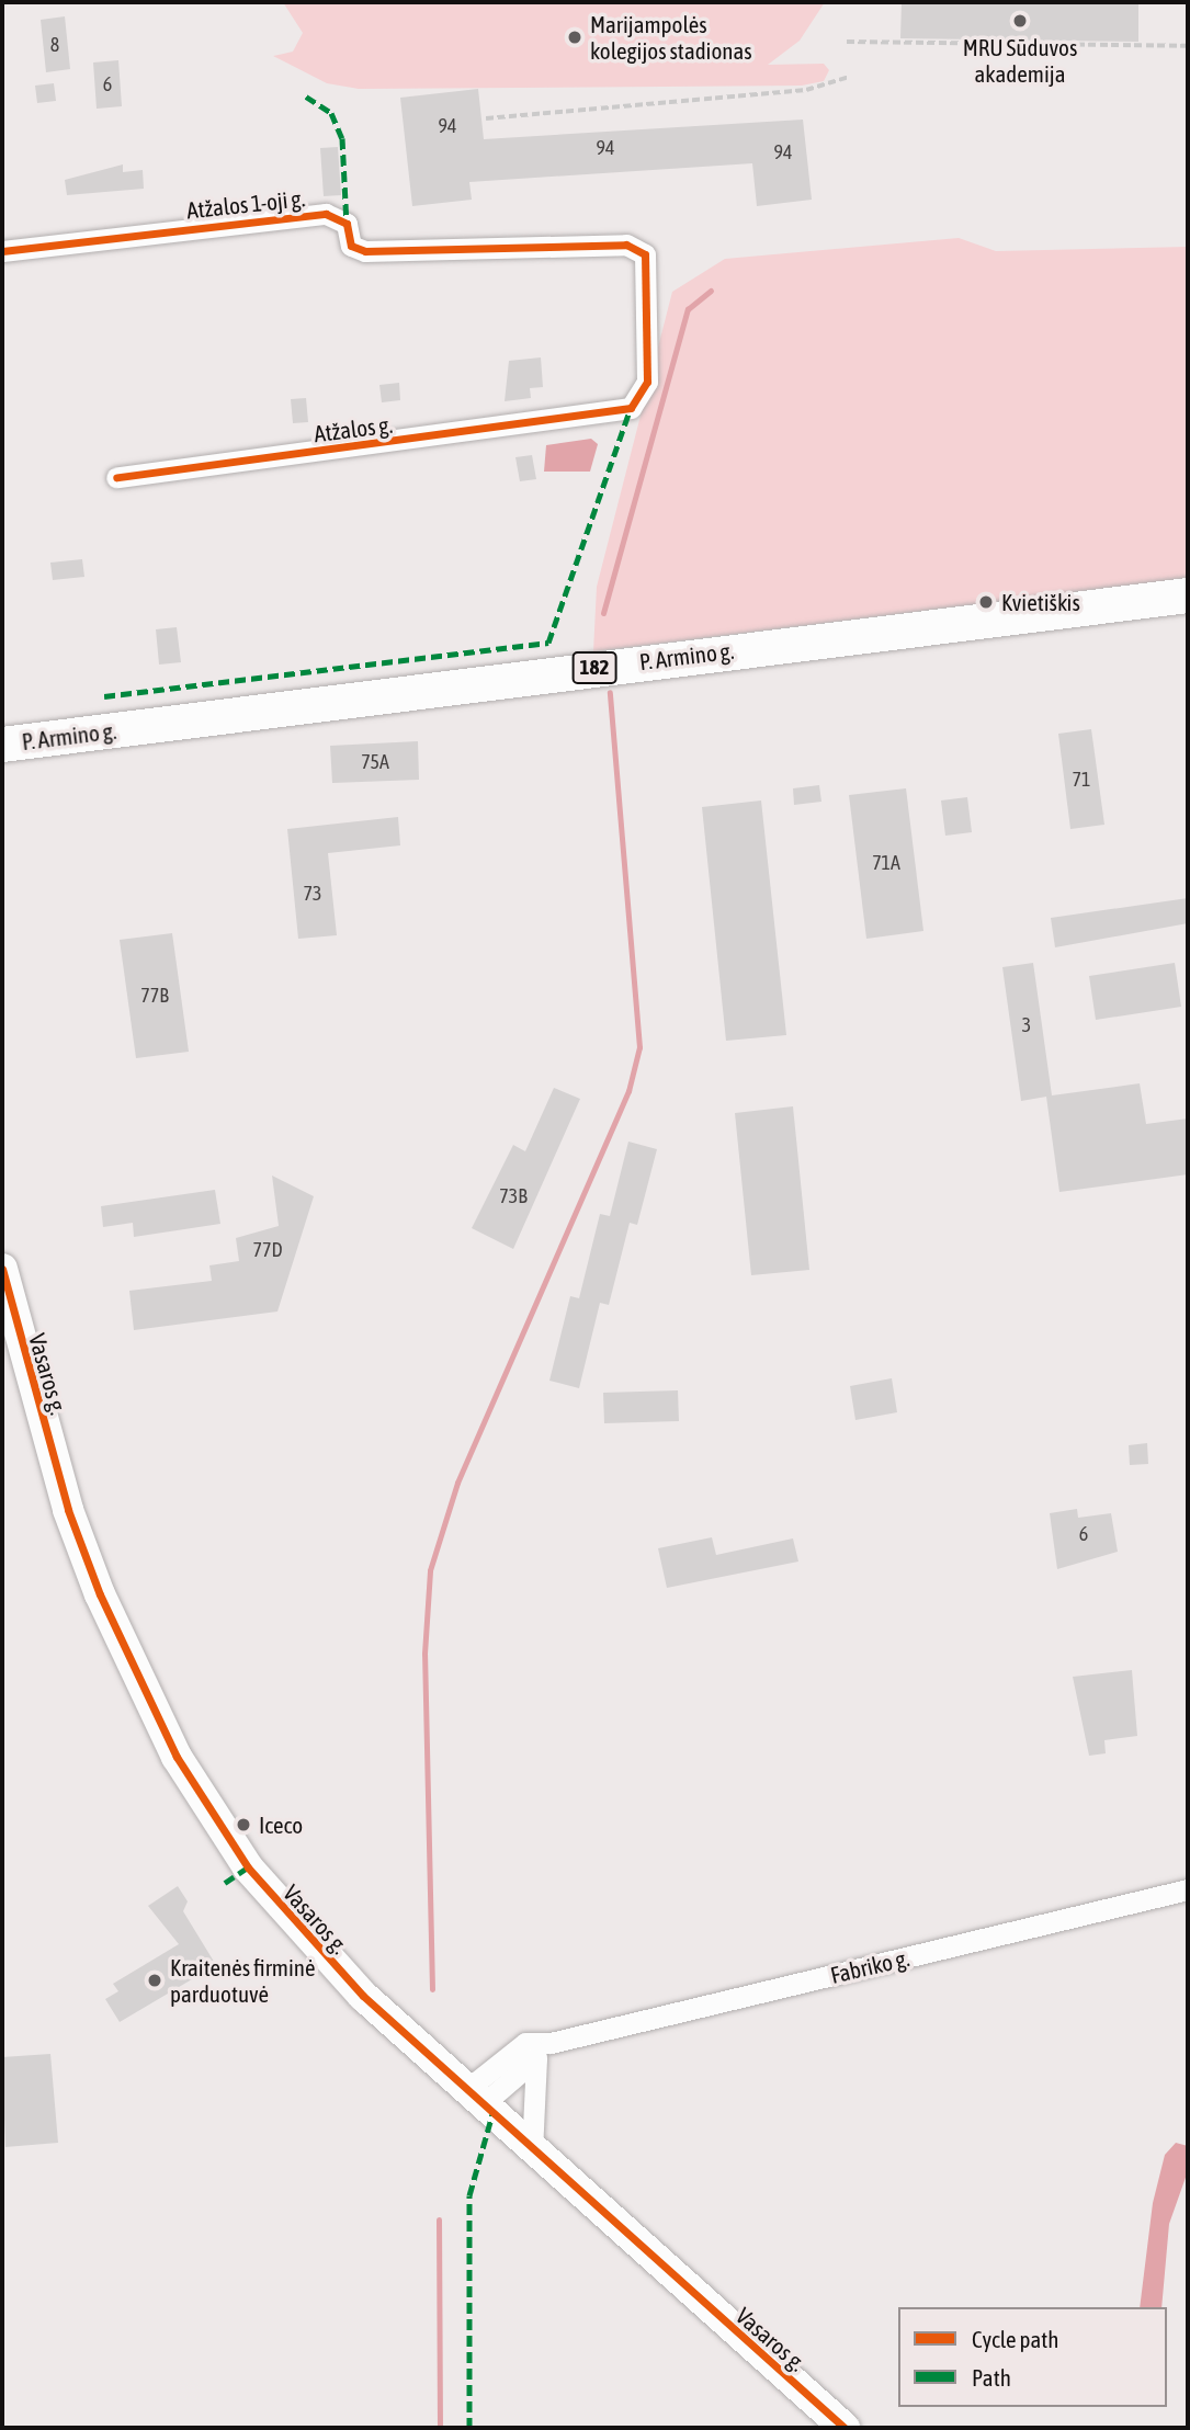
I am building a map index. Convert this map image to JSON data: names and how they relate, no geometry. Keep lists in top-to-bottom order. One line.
{"streets":{"main road":["P. Armino g.","182"],"street":["Atžalos 1-oji g.","Atžalos g.","Vasaros g.","Fabriko g."]},"crossings":[["Atžalos 1-oji g.","Atžalos g."],["Vasaros g.","Fabriko g."]],"places":["MRU Sūduvos akademija","Marijampolės kolegijos stadionas","Kvietiškis","Iceco","Kraitenės firminė parduotuvė"],"house_numbers":["8","6","94","94","94","75A","71","71A","73","77B","3","73B","77D","6"],"legend":["Cycle path","Path"]}
